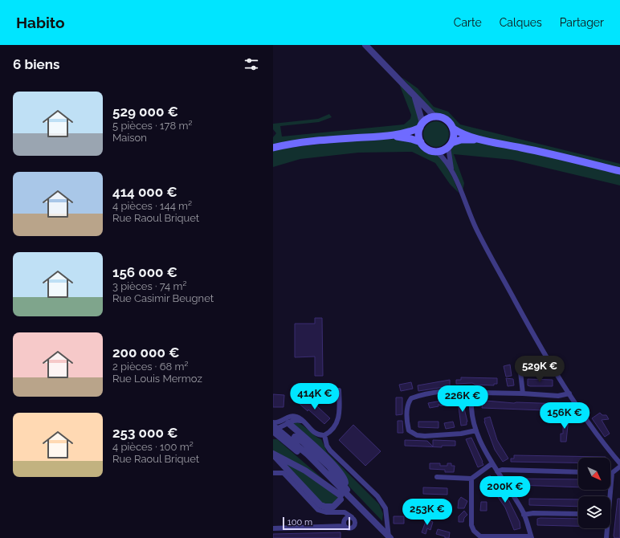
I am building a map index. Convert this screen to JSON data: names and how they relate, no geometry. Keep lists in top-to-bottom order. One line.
{"scale_bar":"100 m","north":"bottom right","page":{"header":"Habito","nav":["Carte","Calques","Partager"],"heading":"6 biens","list":[{"name":"529 000 €","note":"5 pièces · 178 m² · Maison"},{"name":"414 000 €","note":"4 pièces · 144 m² · Rue Raoul Briquet"},{"name":"156 000 €","note":"3 pièces · 74 m² · Rue Casimir Beugnet"},{"name":"200 000 €","note":"2 pièces · 68 m² · Rue Louis Mermoz"},{"name":"253 000 €","note":"4 pièces · 100 m² · Rue Raoul Briquet"}],"price":["529K €","414K €","226K €","156K €","200K €","253K €"],"scale":"100 m"}}
